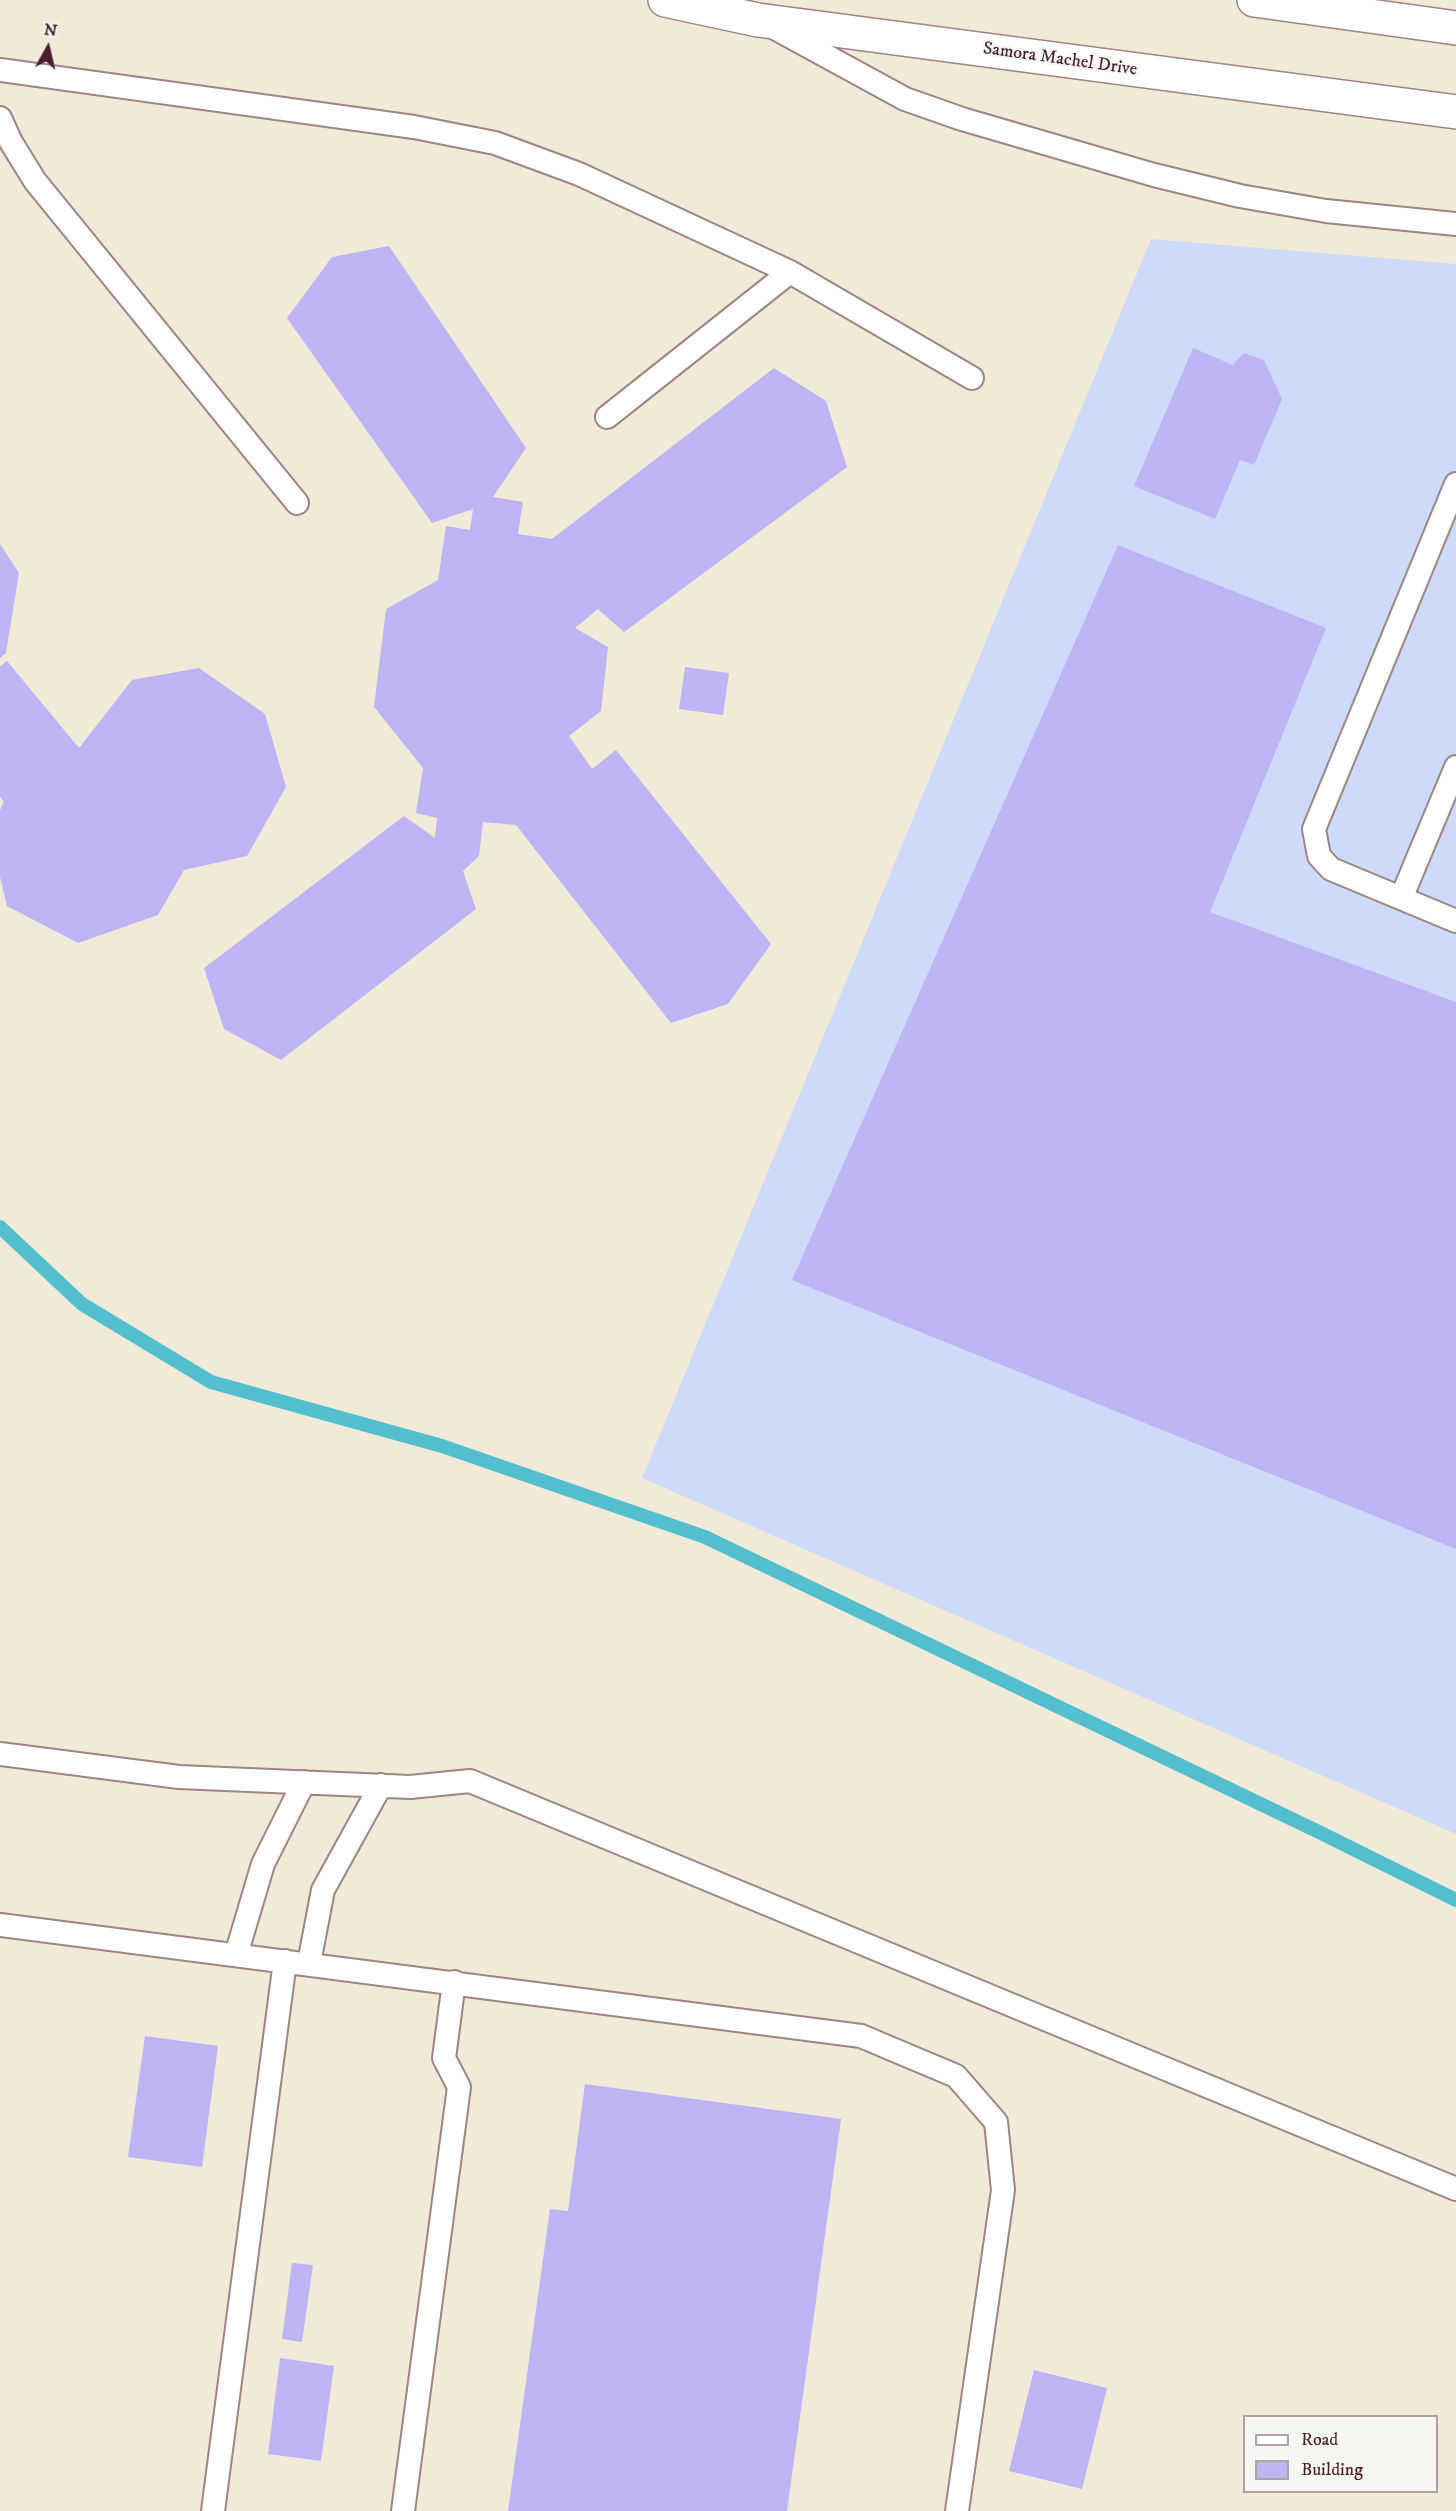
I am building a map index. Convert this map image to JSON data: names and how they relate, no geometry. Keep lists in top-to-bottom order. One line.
{"streets":{"main road":["Samora Machel Drive"]},"legend":["Road","Building"],"north":"top"}
